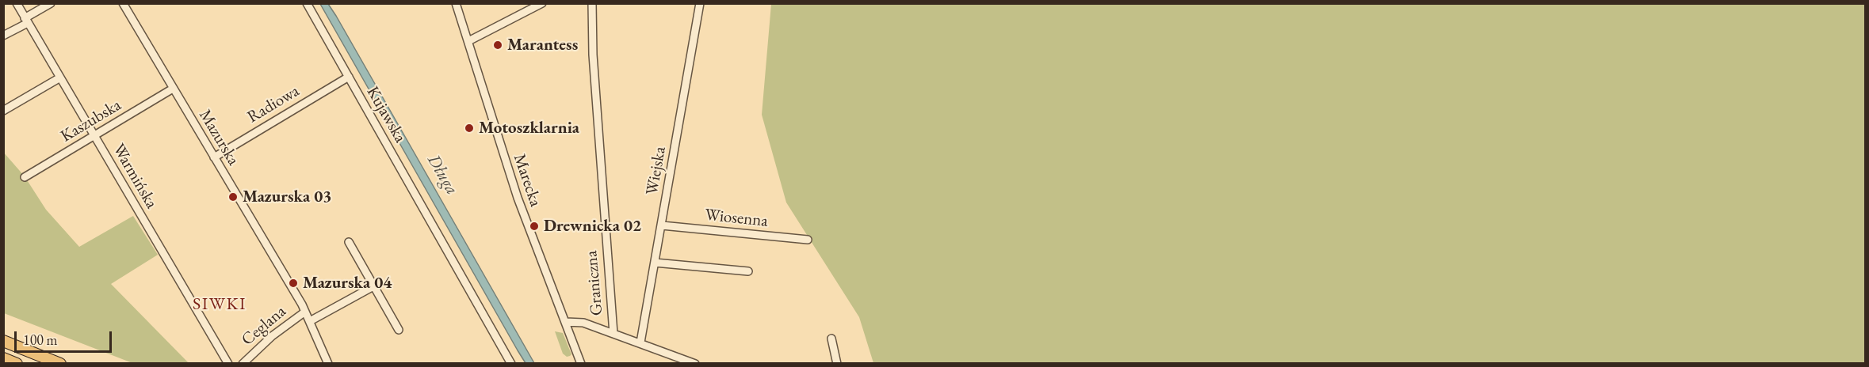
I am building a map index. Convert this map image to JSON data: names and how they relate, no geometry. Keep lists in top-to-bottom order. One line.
{"streets":{"street":["Radiowa","Kujawska","Kaszubska","Mazurska","Wiejska","Warmińska","Marecka","Wiosenna","Graniczna","Ceglana"]},"crossings":[["Radiowa","Kujawska"],["Radiowa","Mazurska"],["Kaszubska","Mazurska"],["Kaszubska","Warmińska"],["Mazurska","Ceglana"],["Wiejska","Wiosenna"]],"districts":["SIWKI"],"water":["Długa"],"places":["Marantess","Motoszklarnia","Mazurska 03","Drewnicka 02","Mazurska 04"],"scale_bar":"100 m"}
